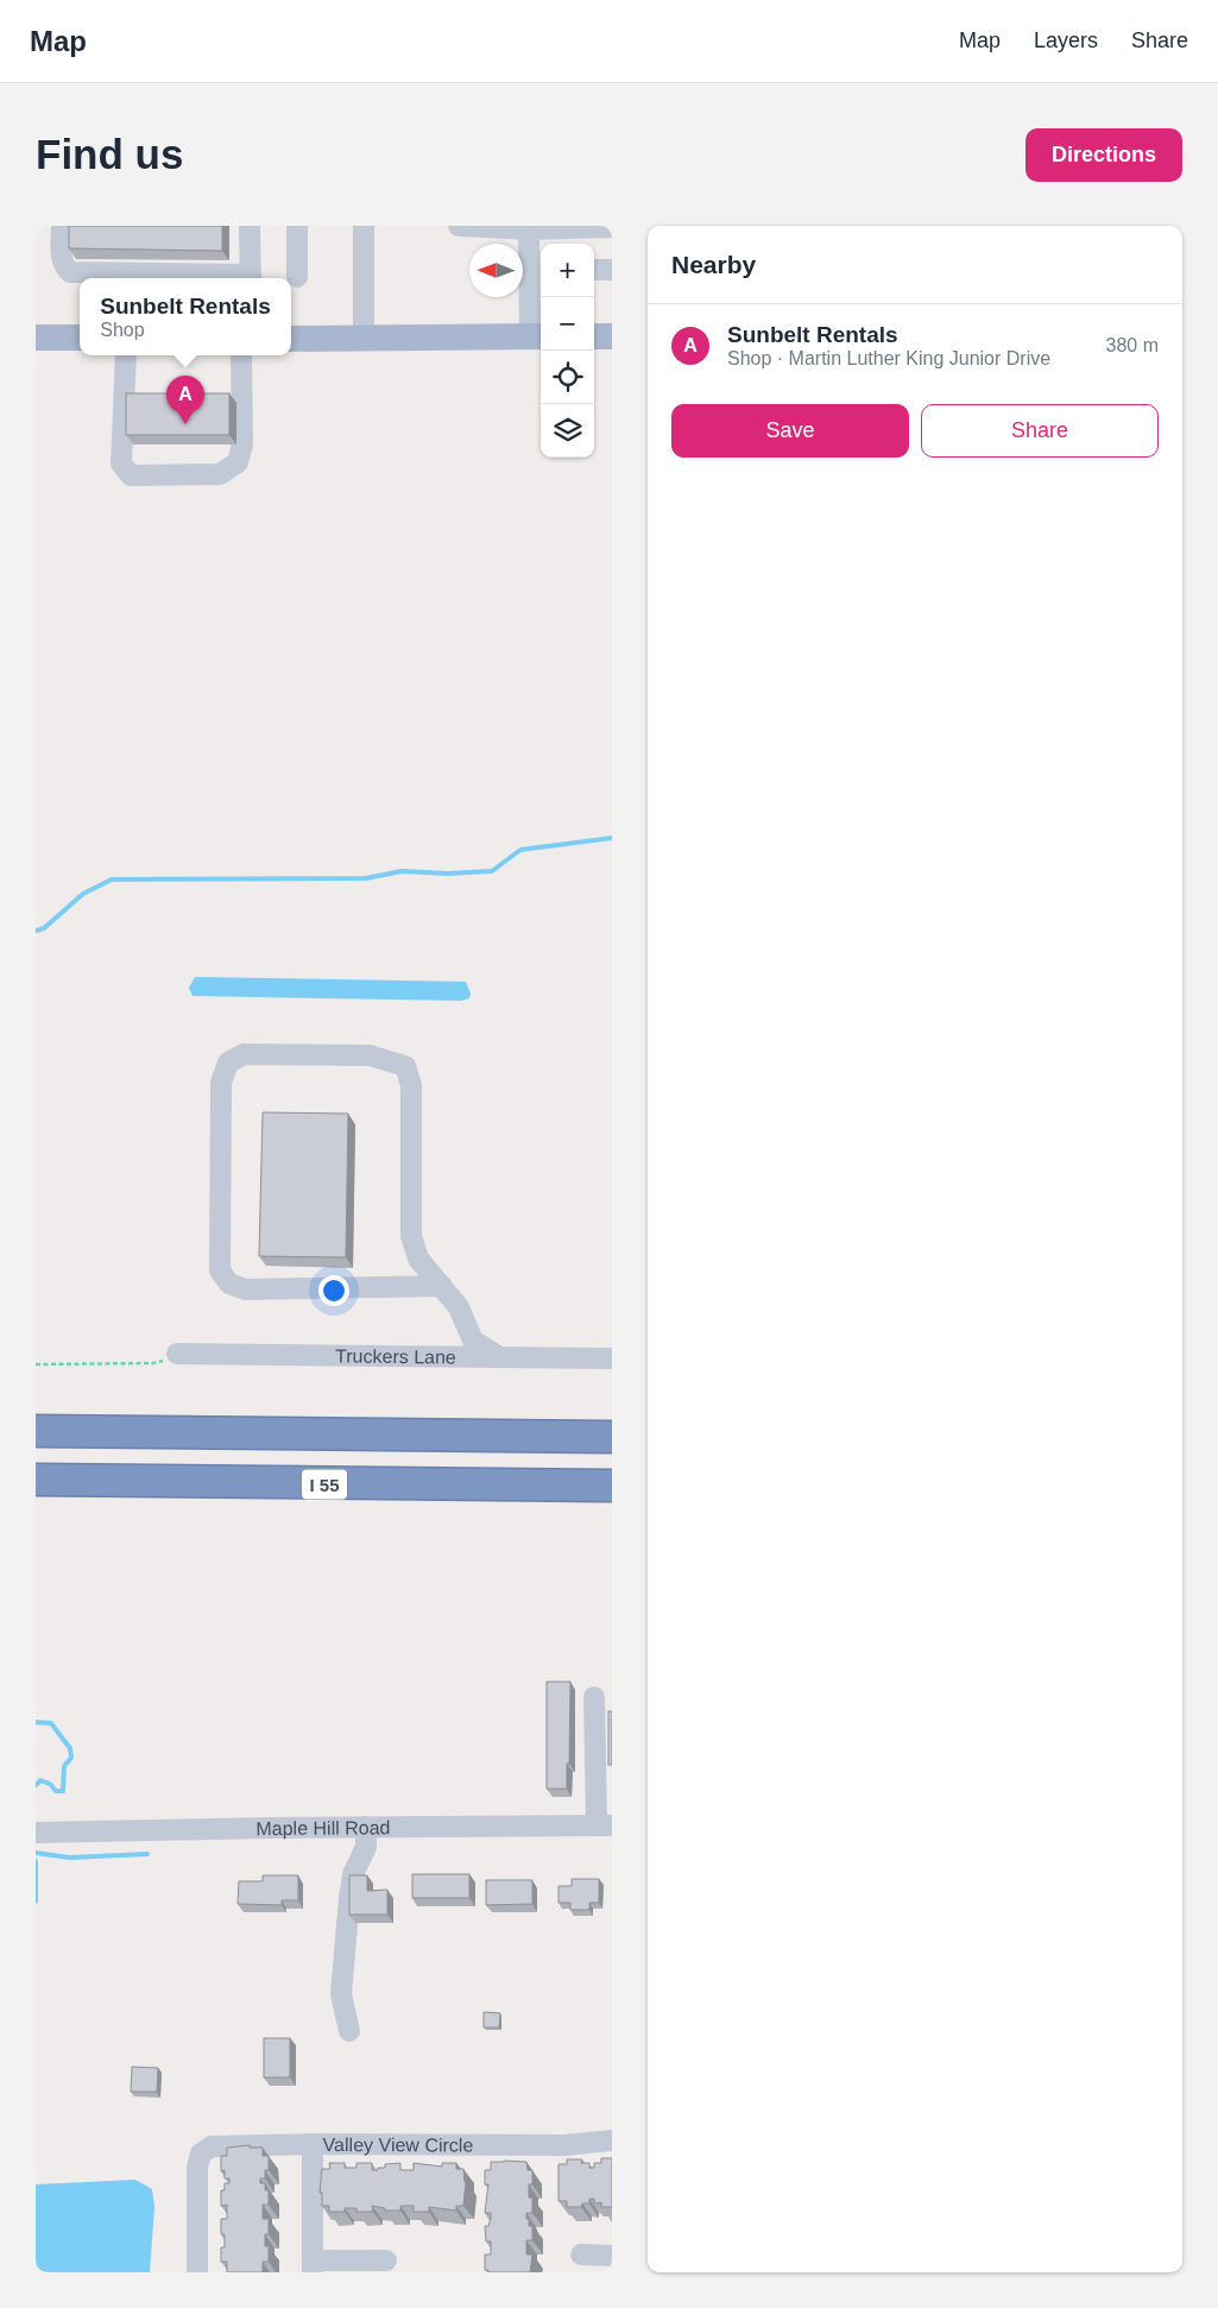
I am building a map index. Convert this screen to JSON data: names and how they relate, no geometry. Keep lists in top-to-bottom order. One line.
{"streets":{"highway":["I 55"],"street":["Truckers Lane","Maple Hill Road","Valley View Circle"]},"north":"left","page":{"header":"Map","nav":["Map","Layers","Share"],"buttons":["Directions",["Save","Share"]],"title":"Find us","heading":"Nearby","map_buttons":["+","−"],"popup":["Sunbelt Rentals","Shop"],"list":[{"mark":"A","name":"Sunbelt Rentals","note":"Shop · Martin Luther King Junior Drive","value":"380 m"}],"pins":"A"}}
